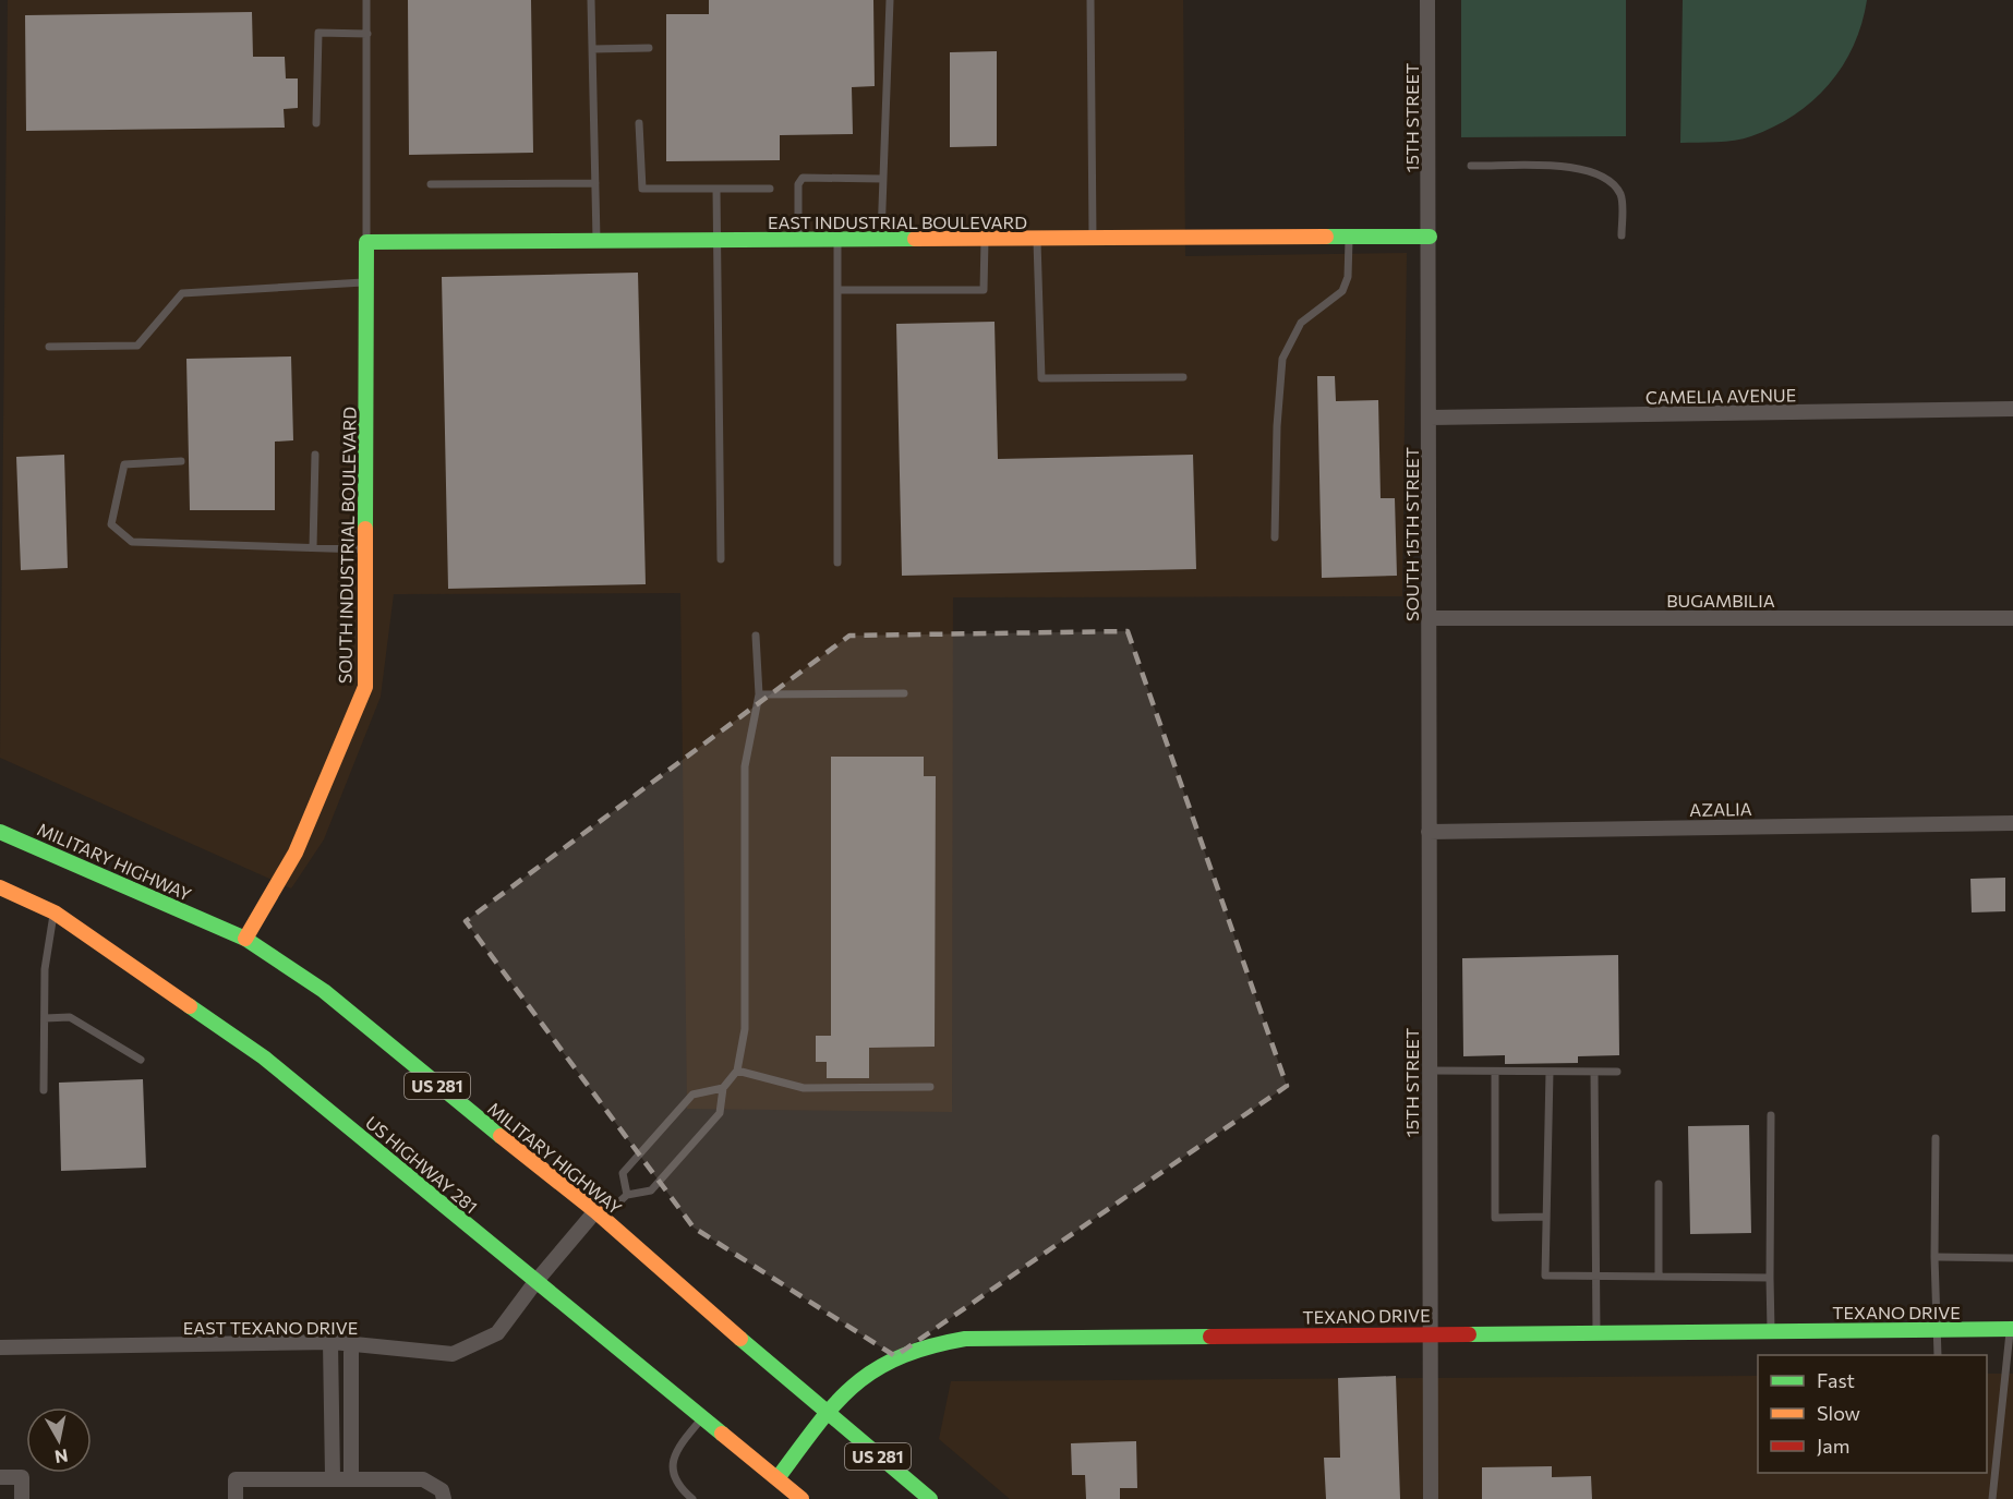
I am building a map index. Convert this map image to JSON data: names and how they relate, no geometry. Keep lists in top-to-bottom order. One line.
{"streets":{"street":["15TH STREET","EAST INDUSTRIAL BOULEVARD","CAMELIA AVENUE","SOUTH 15TH STREET","SOUTH INDUSTRIAL BOULEVARD","BUGAMBILIA","AZALIA","MILITARY HIGHWAY","US 281","US HIGHWAY 281","TEXANO DRIVE","EAST TEXANO DRIVE"]},"crossings":[["15TH STREET","EAST INDUSTRIAL BOULEVARD"],["15TH STREET","SOUTH 15TH STREET"],["15TH STREET","AZALIA"],["15TH STREET","TEXANO DRIVE"],["EAST INDUSTRIAL BOULEVARD","SOUTH 15TH STREET"],["EAST INDUSTRIAL BOULEVARD","SOUTH INDUSTRIAL BOULEVARD"],["CAMELIA AVENUE","SOUTH 15TH STREET"],["SOUTH 15TH STREET","BUGAMBILIA"],["SOUTH 15TH STREET","AZALIA"],["SOUTH INDUSTRIAL BOULEVARD","MILITARY HIGHWAY"],["MILITARY HIGHWAY","US 281"],["MILITARY HIGHWAY","TEXANO DRIVE"],["MILITARY HIGHWAY","EAST TEXANO DRIVE"],["US 281","TEXANO DRIVE"],["US HIGHWAY 281","TEXANO DRIVE"],["US HIGHWAY 281","EAST TEXANO DRIVE"]],"legend":["Fast","Slow","Jam"],"north":"bottom"}
